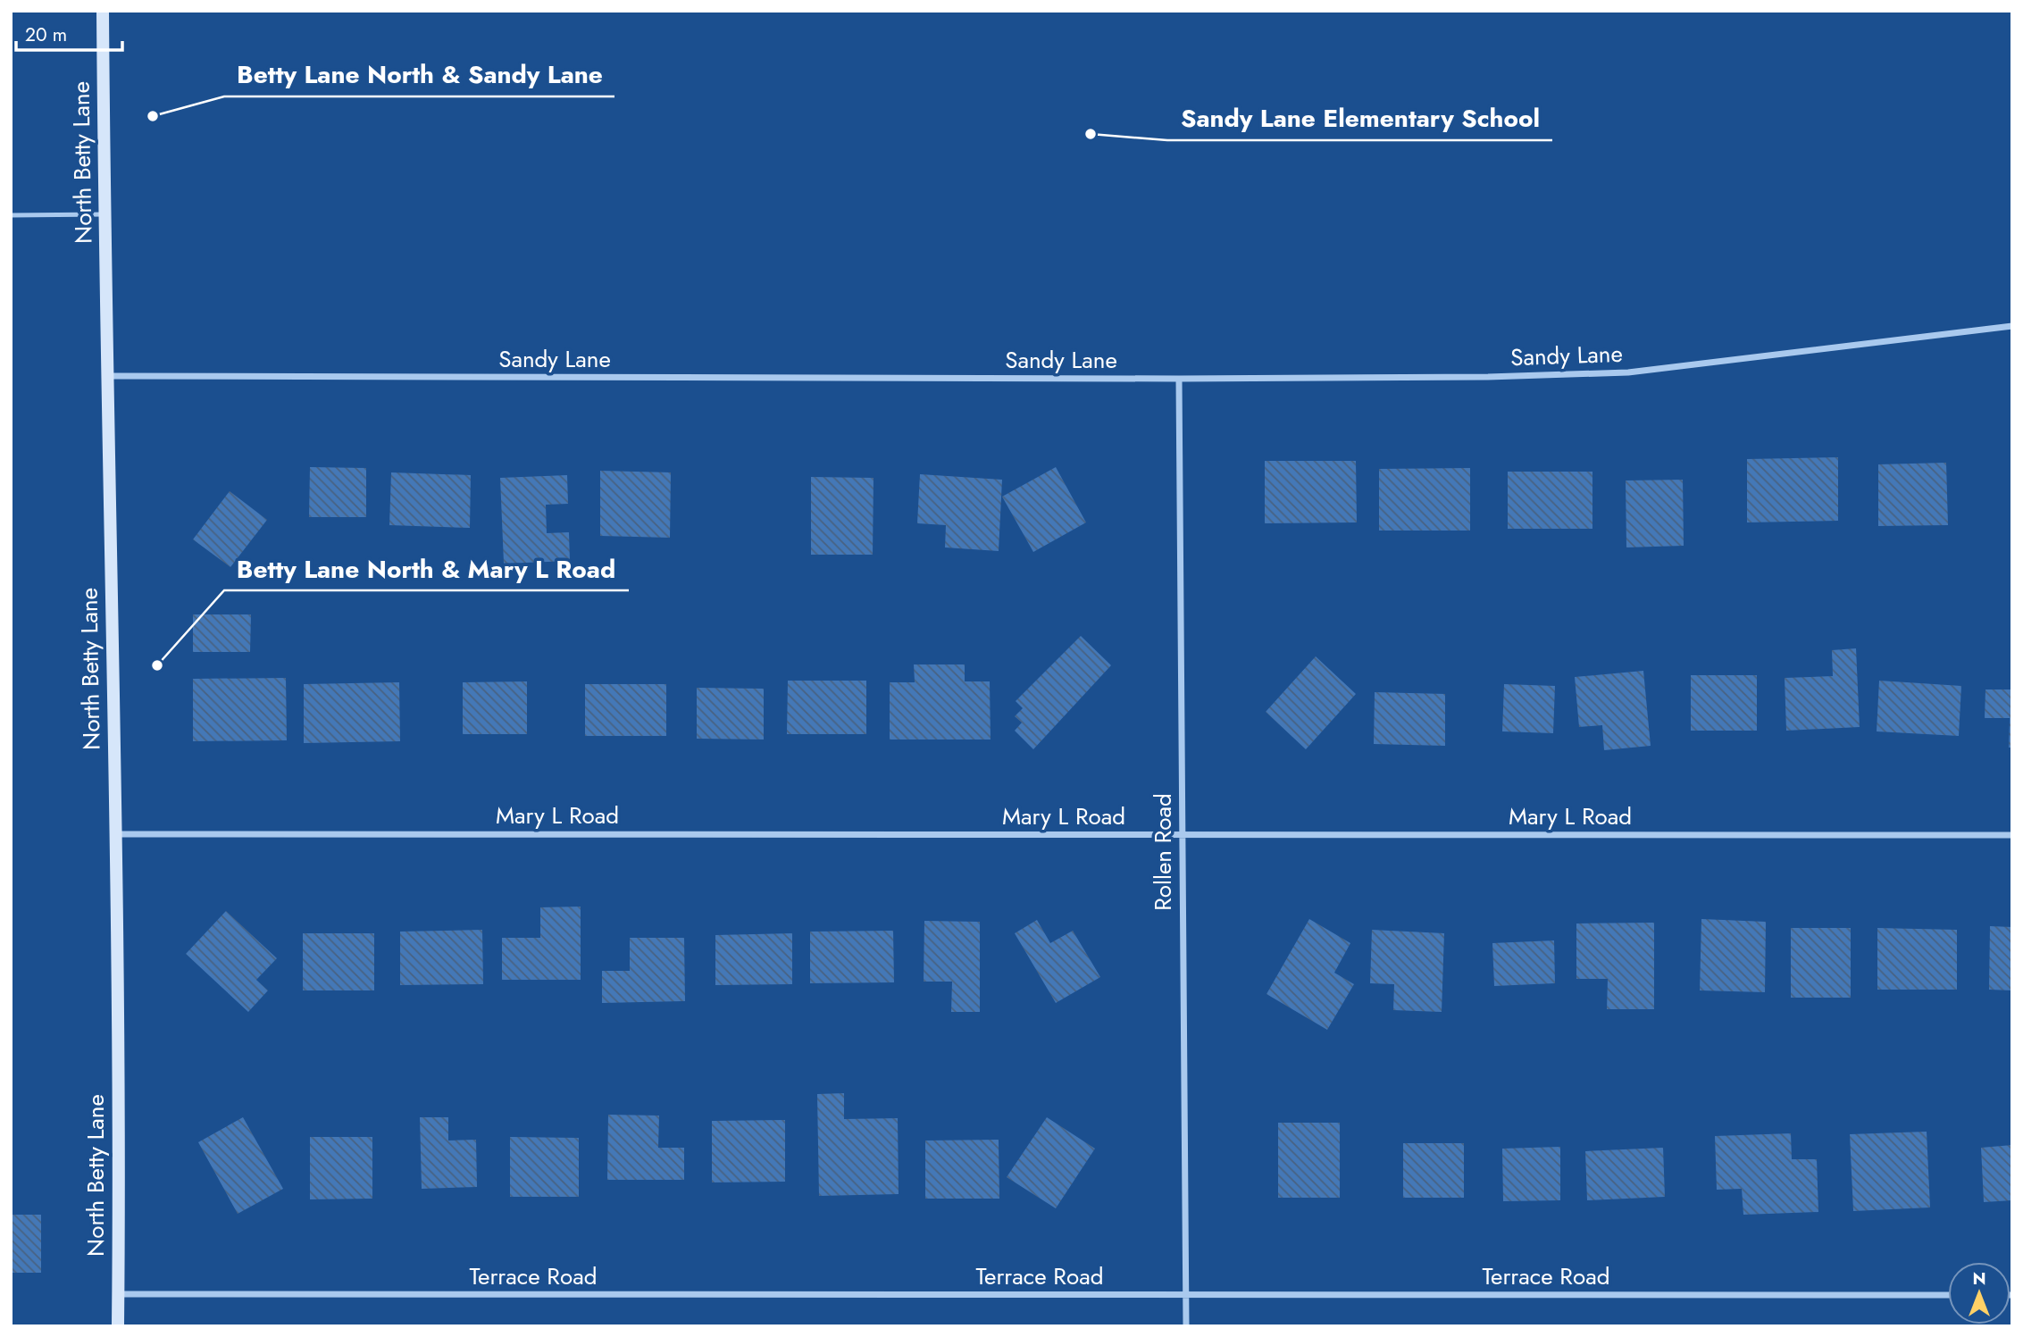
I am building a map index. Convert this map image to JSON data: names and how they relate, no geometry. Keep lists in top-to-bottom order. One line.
{"streets":{"street":["North Betty Lane","Sandy Lane","Mary L Road","Rollen Road","Terrace Road"]},"crossings":[["North Betty Lane","Sandy Lane"],["North Betty Lane","Mary L Road"],["North Betty Lane","Terrace Road"],["Sandy Lane","Rollen Road"],["Mary L Road","Rollen Road"],["Rollen Road","Terrace Road"]],"places":["Betty Lane North & Sandy Lane","Sandy Lane Elementary School","Betty Lane North & Mary L Road"],"scale_bar":"20 m","north":"top"}
